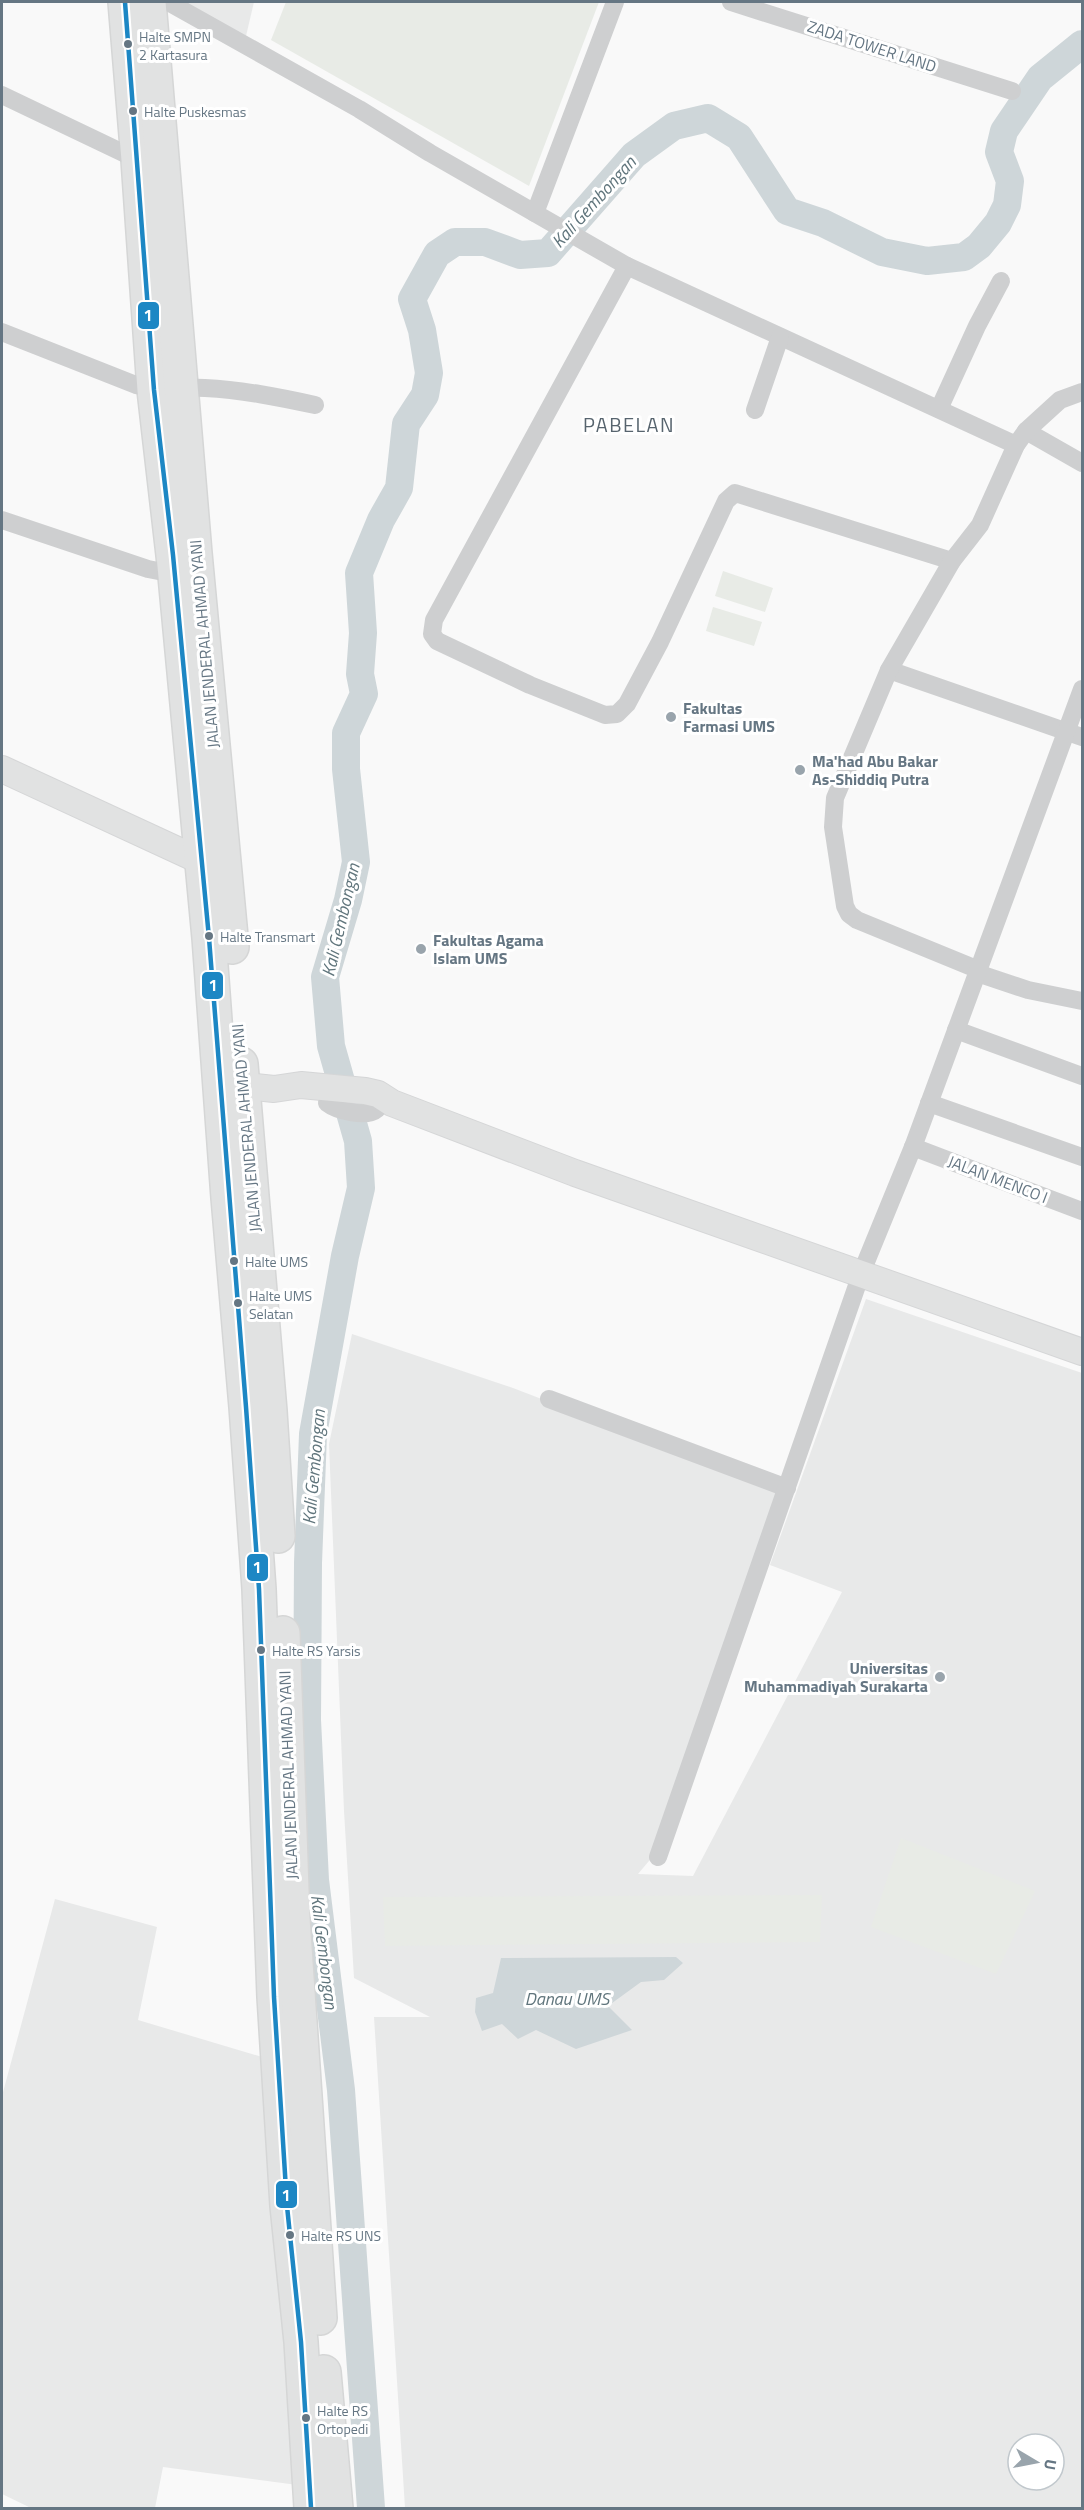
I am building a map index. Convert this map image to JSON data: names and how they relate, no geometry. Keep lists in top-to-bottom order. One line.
{"streets":{"highway":["JALAN JENDERAL AHMAD YANI"],"street":["ZADA TOWER LAND","JALAN MENCO I"]},"districts":["PABELAN"],"water":["Kali Gembongan","Danau UMS"],"places":["Halte SMPN 2 Kartasura","Halte Puskesmas","Fakultas Farmasi UMS","Ma'had Abu Bakar As-Shiddiq Putra","Halte Transmart","Fakultas Agama Islam UMS","Halte UMS","Halte UMS Selatan","Halte RS Yarsis","Universitas Muhammadiyah Surakarta","Halte RS UNS","Halte RS Ortopedi"],"lines":["transit line 1"],"north":"right"}
